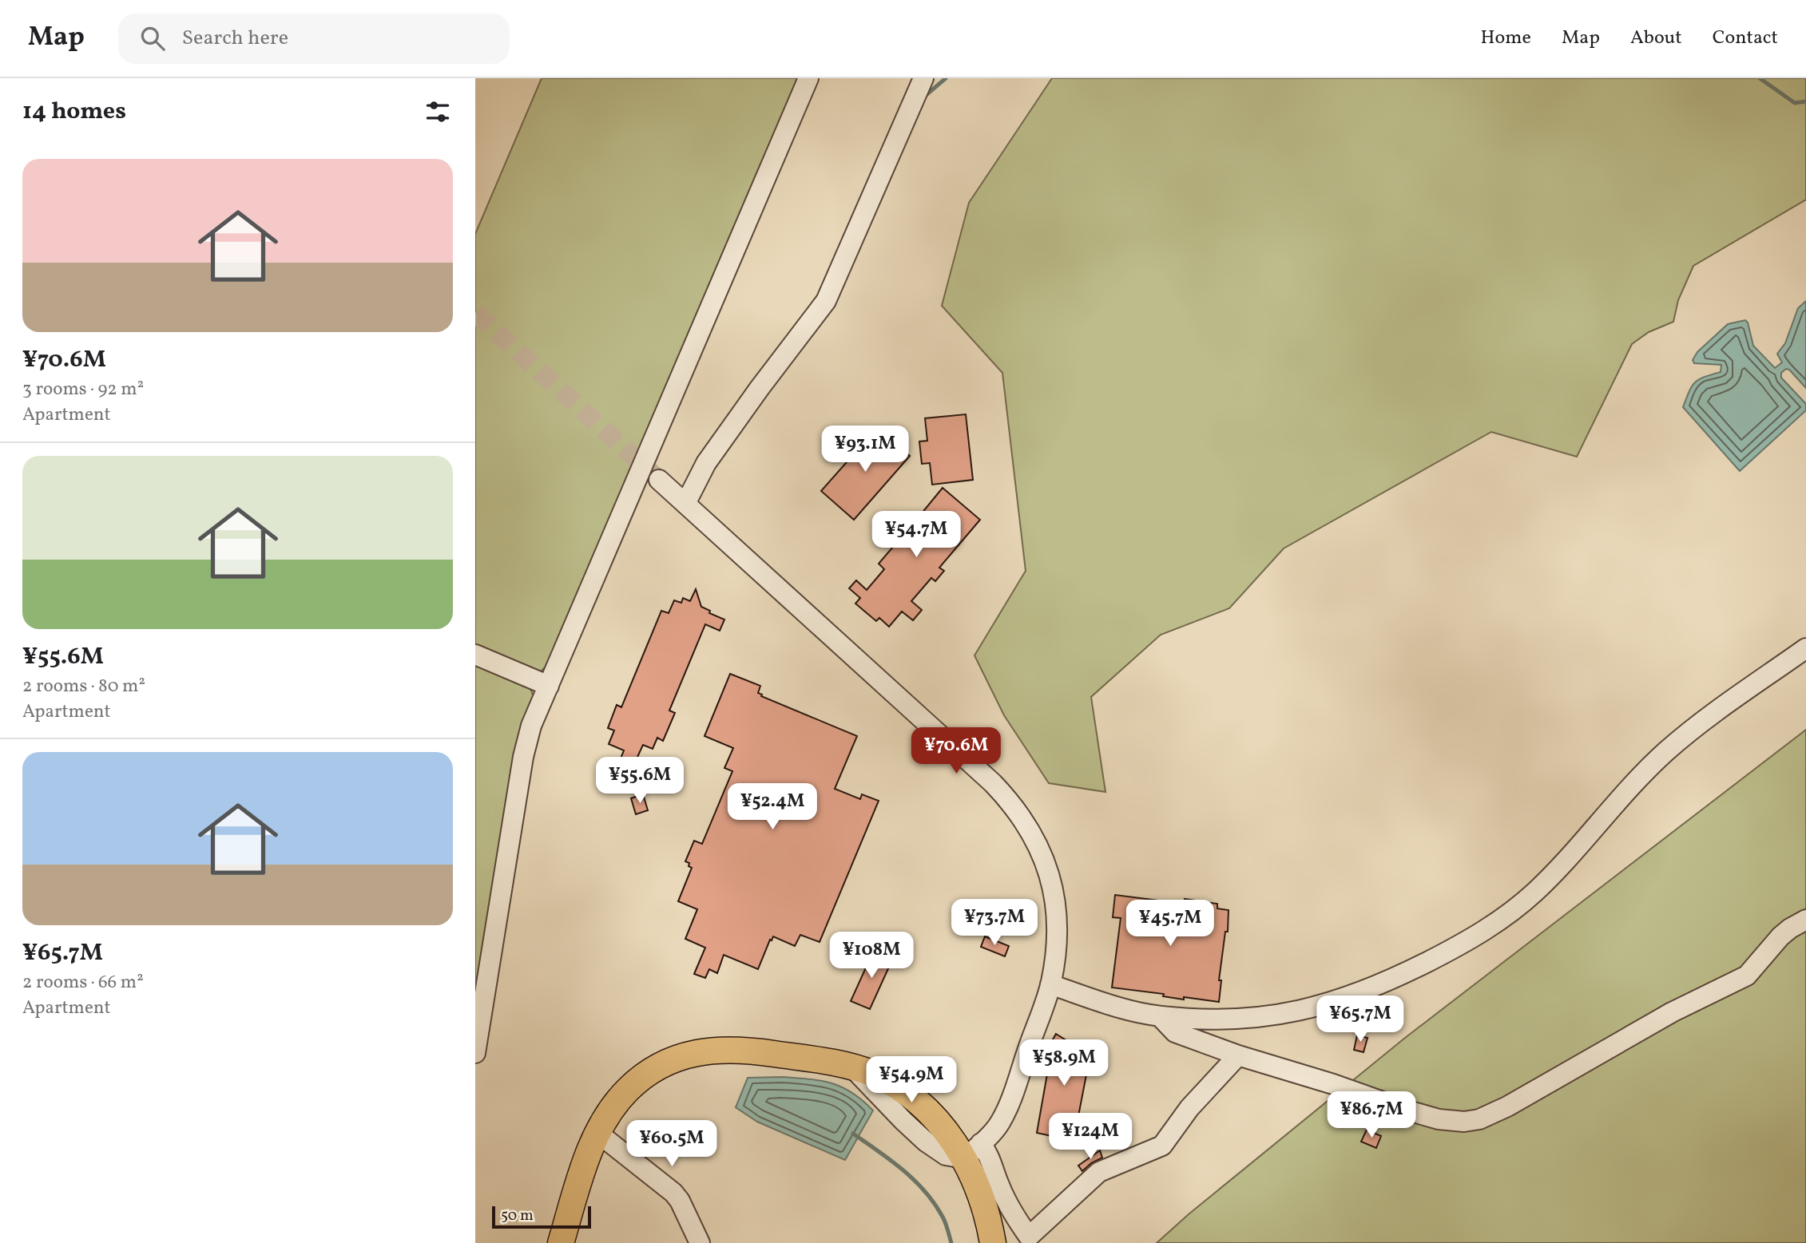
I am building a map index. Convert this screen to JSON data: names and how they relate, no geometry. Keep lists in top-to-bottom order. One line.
{"scale_bar":"50 m","page":{"header":"Map","search":"Search here","nav":["Home","Map","About","Contact"],"heading":"14 homes","list":[{"name":"¥70.6M","note":"3 rooms · 92 m² · Apartment"},{"name":"¥55.6M","note":"2 rooms · 80 m² · Apartment"},{"name":"¥65.7M","note":"2 rooms · 66 m² · Apartment"}],"price":["¥93.1M","¥54.7M","¥70.6M","¥55.6M","¥52.4M","¥73.7M","¥45.7M","¥108M","¥65.7M","¥58.9M","¥54.9M","¥86.7M","¥124M","¥60.5M"],"scale":"50 m"}}
